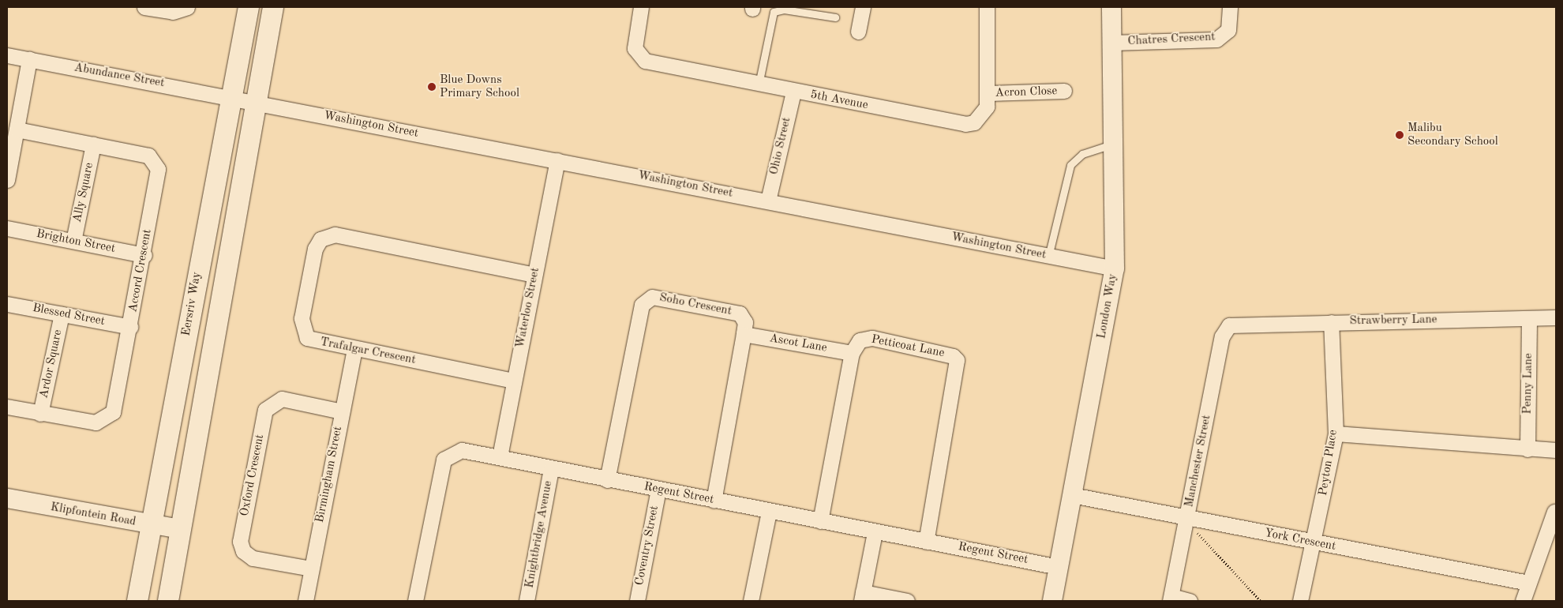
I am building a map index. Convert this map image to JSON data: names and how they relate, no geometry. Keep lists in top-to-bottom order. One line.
{"streets":{"main road":["Eersriv Way"],"street":["Chatres Crescent","Abundance Street","Acron Close","5th Avenue","Washington Street","Ohio Street","Ally Square","Brighton Street","Accord Crescent","Soho Crescent","London Way","Waterloo Street","Blessed Street","Strawberry Lane","Ascot Lane","Petticoat Lane","Trafalgar Crescent","Ardor Square","Penny Lane","Manchester Street","Peyton Place","Birmingham Street","Oxford Crescent","Regent Street","Klipfontein Road","Knightbridge Avenue","York Crescent","Coventry Street"]},"crossings":[["Chatres Crescent","London Way"],["Abundance Street","Washington Street"],["Abundance Street","Eersriv Way"],["Acron Close","5th Avenue"],["5th Avenue","Ohio Street"],["Washington Street","Ohio Street"],["Washington Street","London Way"],["Washington Street","Waterloo Street"],["Ally Square","Brighton Street"],["Ally Square","Accord Crescent"],["Brighton Street","Accord Crescent"],["Accord Crescent","Blessed Street"],["Accord Crescent","Ardor Square"],["Eersriv Way","Klipfontein Road"],["Soho Crescent","Ascot Lane"],["Soho Crescent","Regent Street"],["London Way","Regent Street"],["London Way","York Crescent"],["Waterloo Street","Trafalgar Crescent"],["Waterloo Street","Regent Street"],["Blessed Street","Ardor Square"],["Strawberry Lane","Penny Lane"],["Strawberry Lane","Manchester Street"],["Strawberry Lane","Peyton Place"],["Ascot Lane","Petticoat Lane"],["Petticoat Lane","Regent Street"],["Trafalgar Crescent","Birmingham Street"],["Manchester Street","York Crescent"],["Peyton Place","York Crescent"],["Birmingham Street","Oxford Crescent"],["Regent Street","Knightbridge Avenue"],["Regent Street","Coventry Street"]],"places":["Blue Downs Primary School","Malibu Secondary School"]}
